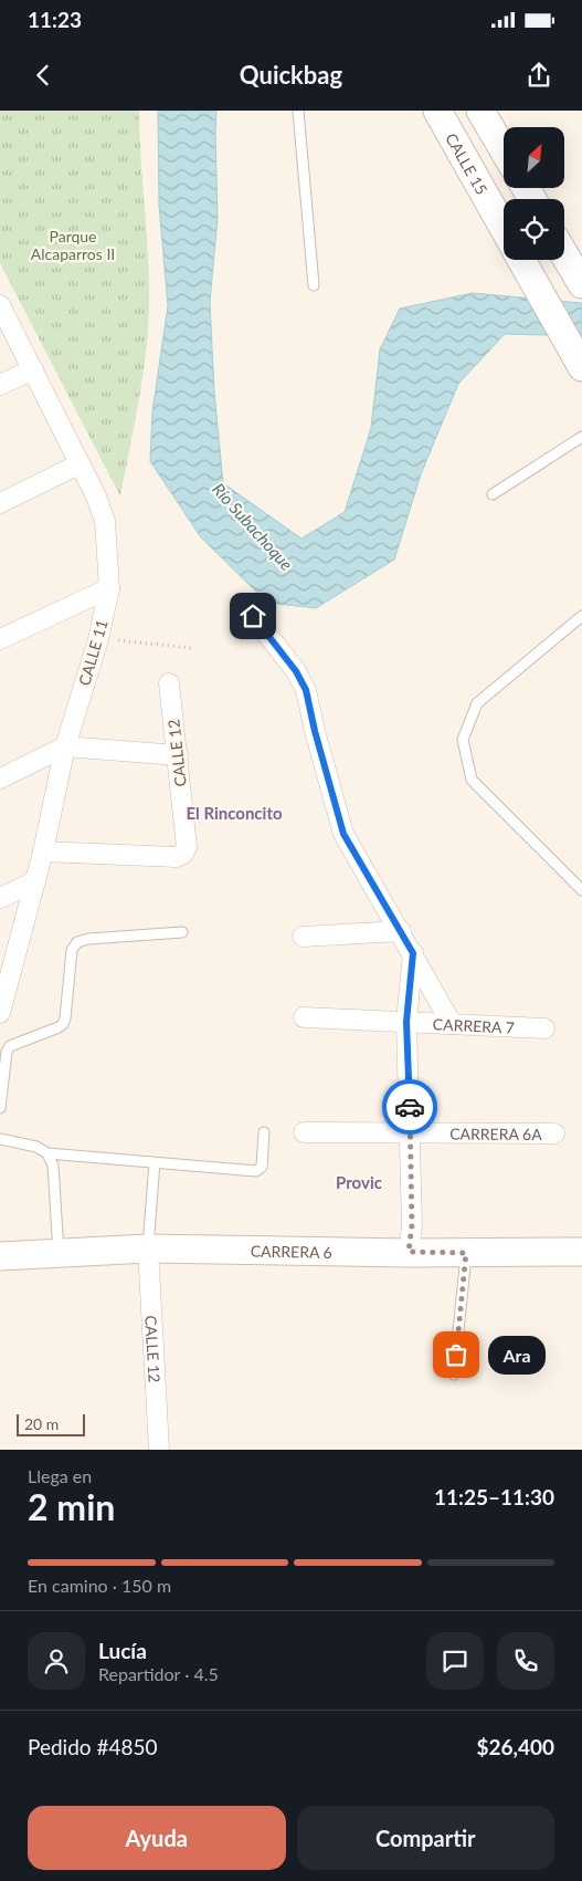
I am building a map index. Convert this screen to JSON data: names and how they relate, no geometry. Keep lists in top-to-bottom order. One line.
{"streets":{"street":["CALLE 15","CALLE 11","CALLE 12","CARRERA 7","CARRERA 6A","CARRERA 6"]},"crossings":[["CALLE 11","CALLE 12"],["CALLE 12","CARRERA 6"]],"districts":["El Rinconcito","Provic"],"water":["Río Subachoque"],"parks":["Parque Alcaparros II"],"places":["Ara"],"scale_bar":"20 m","north":"top right","page":{"status":"11:23","header":"Quickbag","bubble":"Ara","scale":"20 m","heading":["2 min","Llega en","11:25–11:30"],"panel":["Lucía","Repartidor · 4.5","Pedido #4850","$26,400"],"bar":"En camino · 150 m","buttons":["Ayuda","Compartir"]}}
